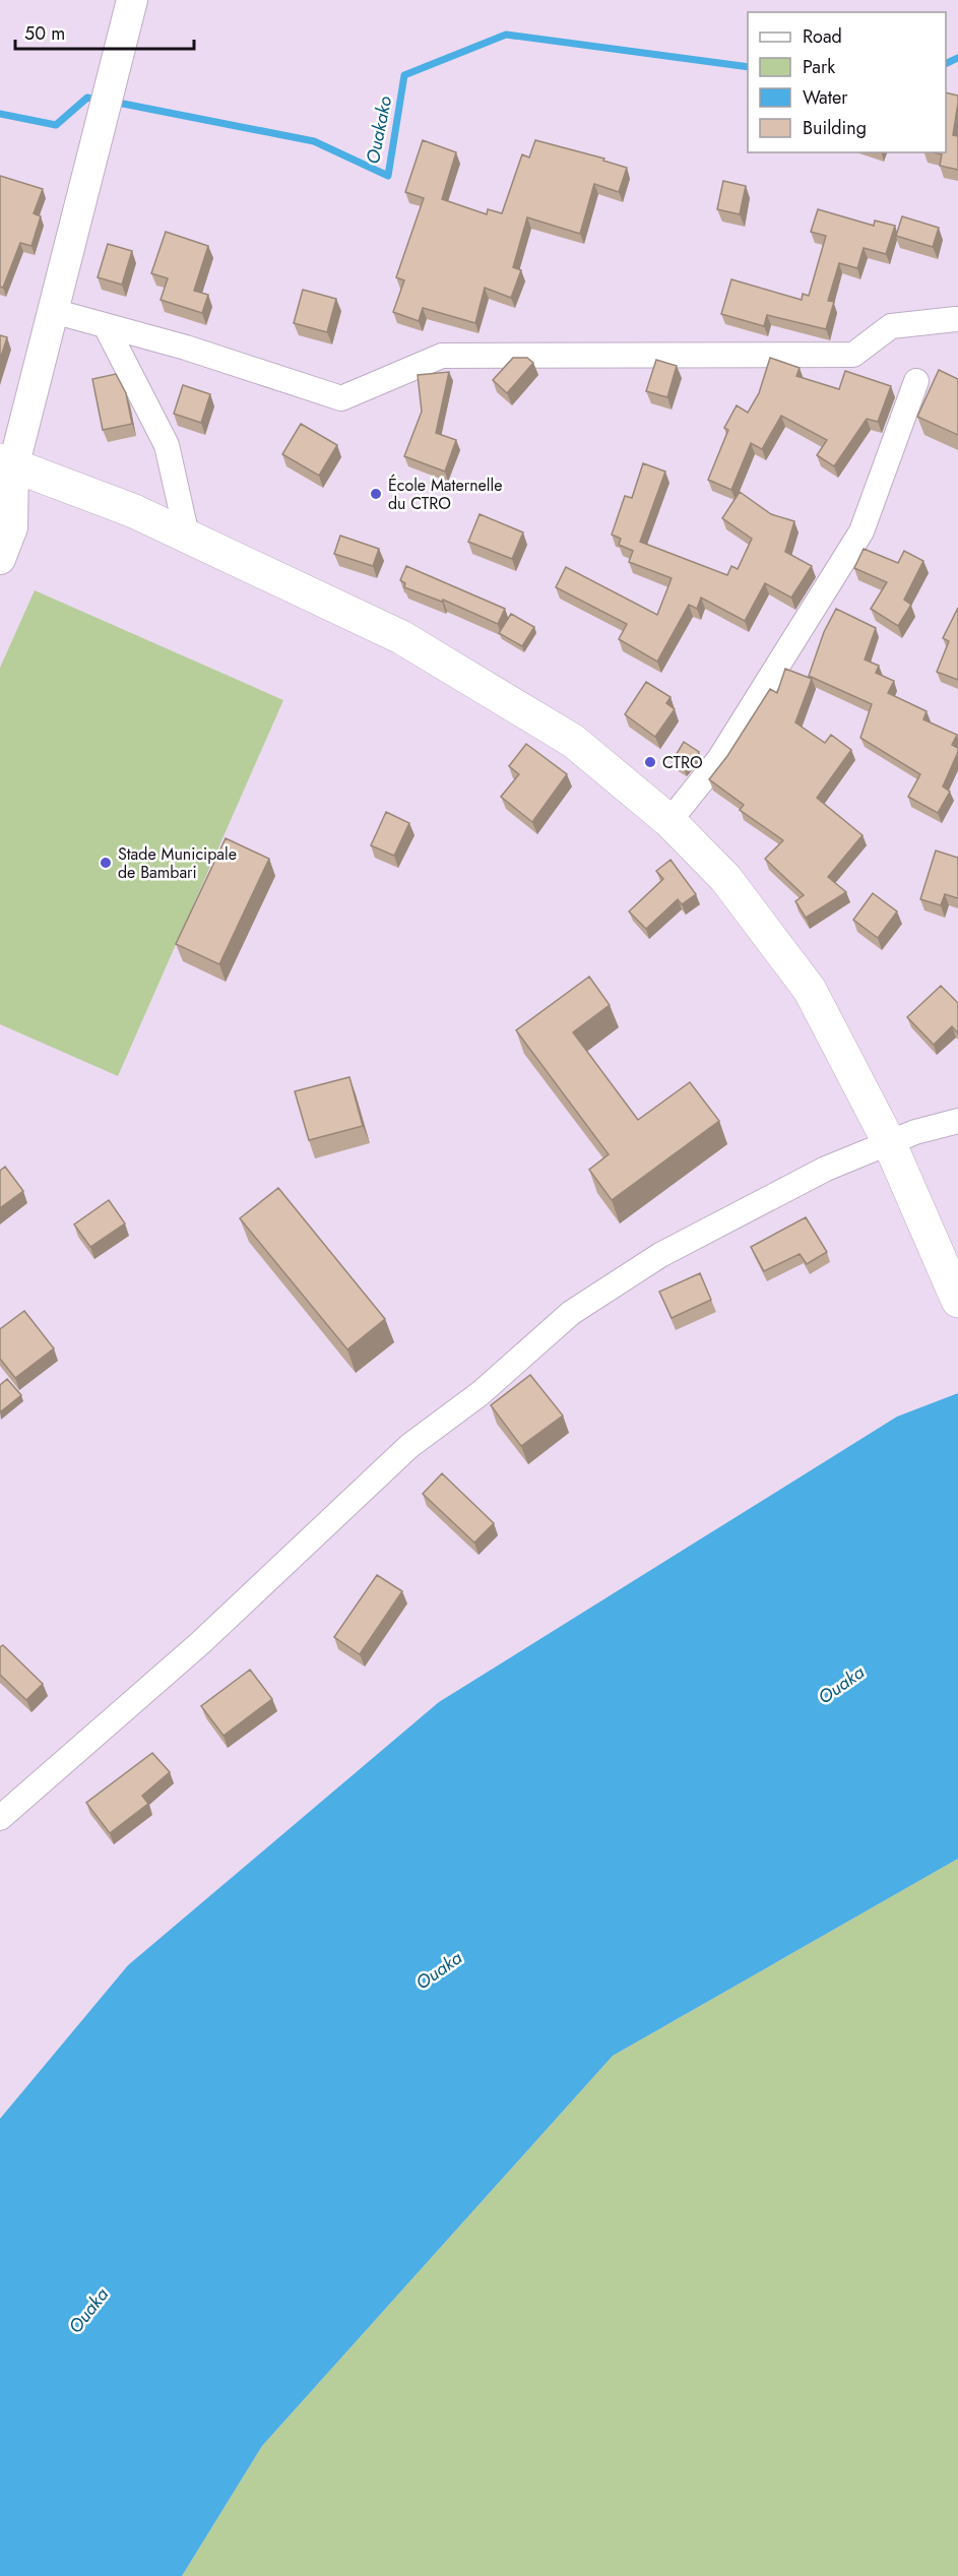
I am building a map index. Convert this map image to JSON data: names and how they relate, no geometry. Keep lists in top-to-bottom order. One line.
{"water":["Ouakako","Ouaka"],"places":["École Maternelle du CTRO","CTRO","Stade Municipale de Bambari"],"legend":["Road","Park","Water","Building"],"scale_bar":"50 m"}
